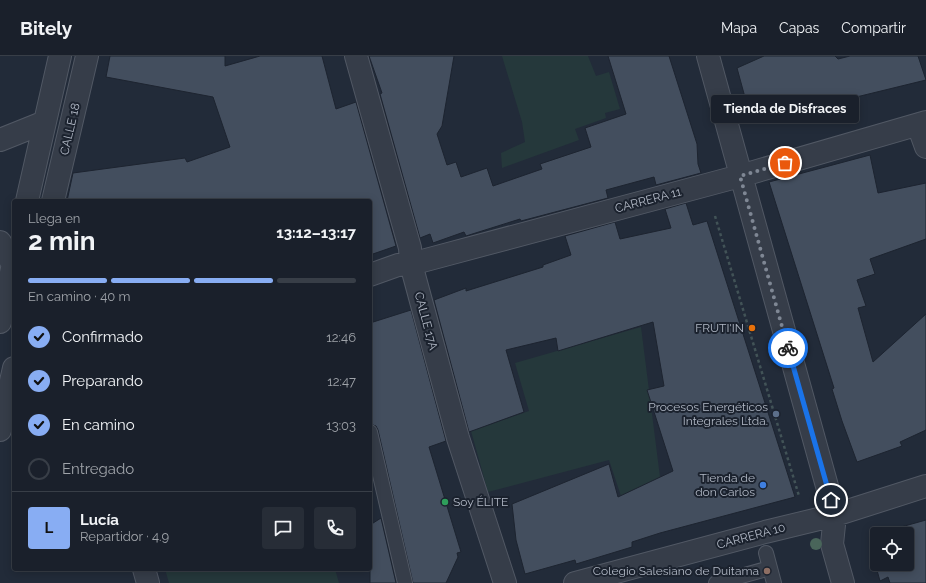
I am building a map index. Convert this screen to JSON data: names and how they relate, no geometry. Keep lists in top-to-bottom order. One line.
{"streets":{"street":["CALLE 18","CARRERA 11","CALLE 17A","CARRERA 10"]},"crossings":[["CARRERA 11","CALLE 17A"]],"places":["Tienda de Disfraces","FRUTI'IN","Procesos Energéticos Integrales Ltda.","Tienda de don Carlos","Soy ÉLITE","Colegio Salesiano de Duitama"],"page":{"header":"Bitely","nav":["Mapa","Capas","Compartir"],"bubble":"Tienda de Disfraces","heading":["2 min","Llega en","13:12–13:17"],"panel":["Lucía","Repartidor · 4.9"],"bar":"En camino · 40 m","list":[["Confirmado","12:46"],["Preparando","12:47"],["En camino","13:03"],"Entregado"],"round":"L"}}
